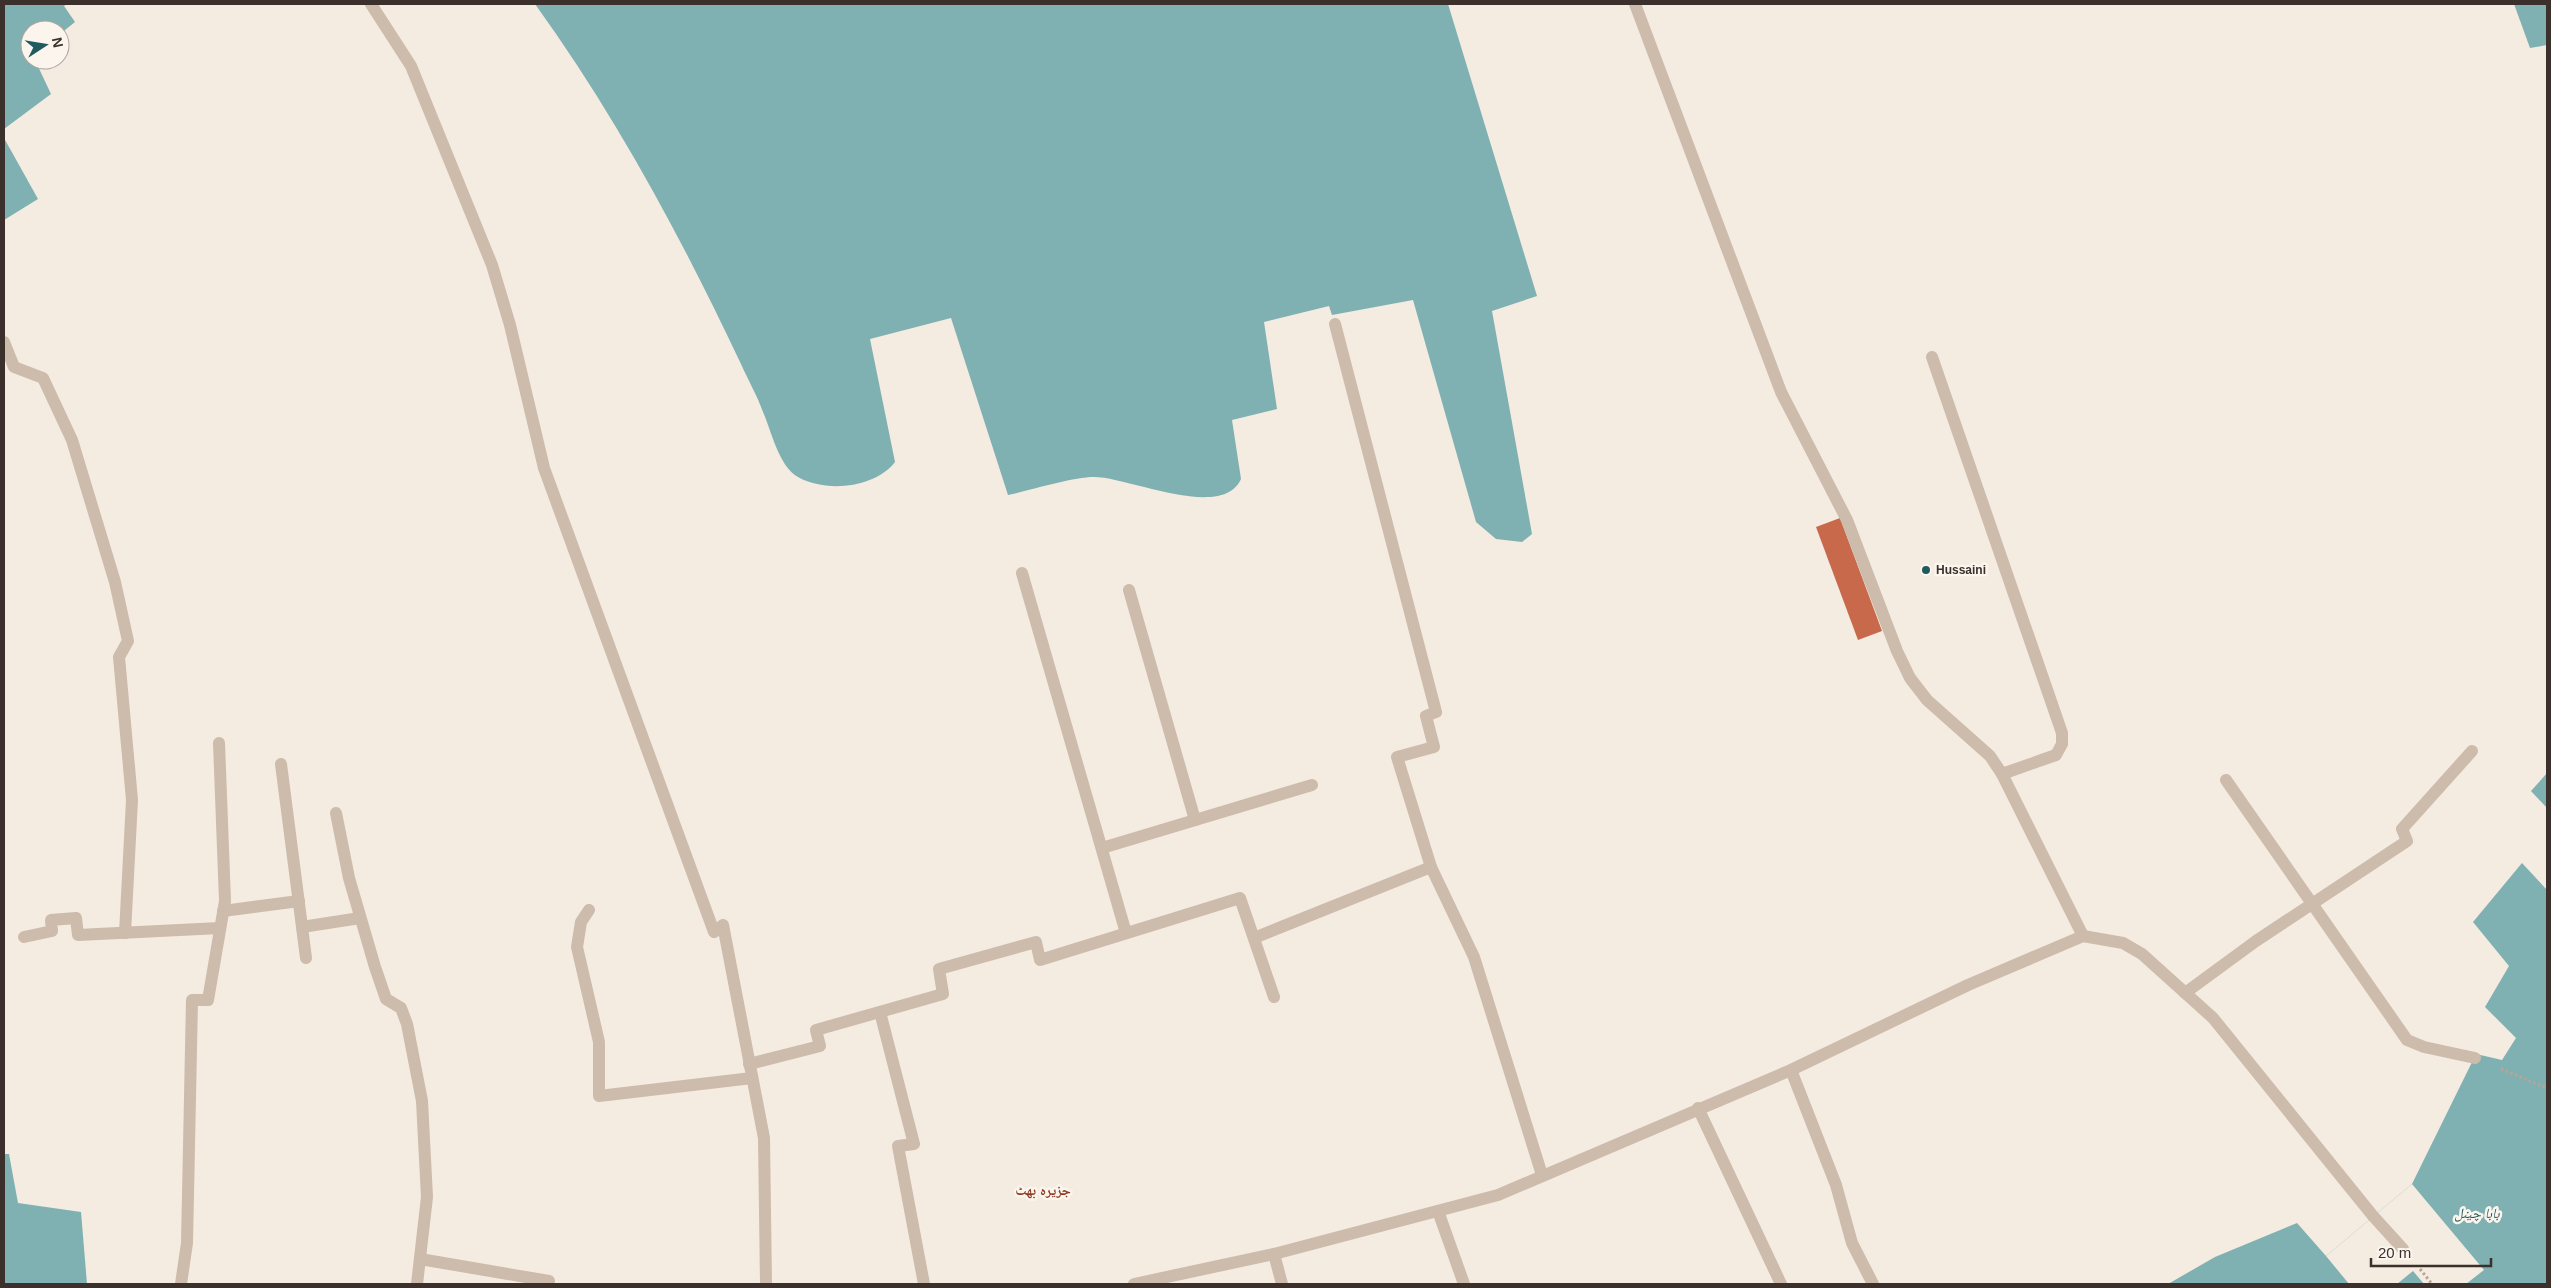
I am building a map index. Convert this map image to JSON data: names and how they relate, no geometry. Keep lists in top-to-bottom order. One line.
{"districts":["جزیرہ بھٹ"],"water":["بابا چینل"],"places":["Hussaini"],"scale_bar":"20 m","north":"right"}
